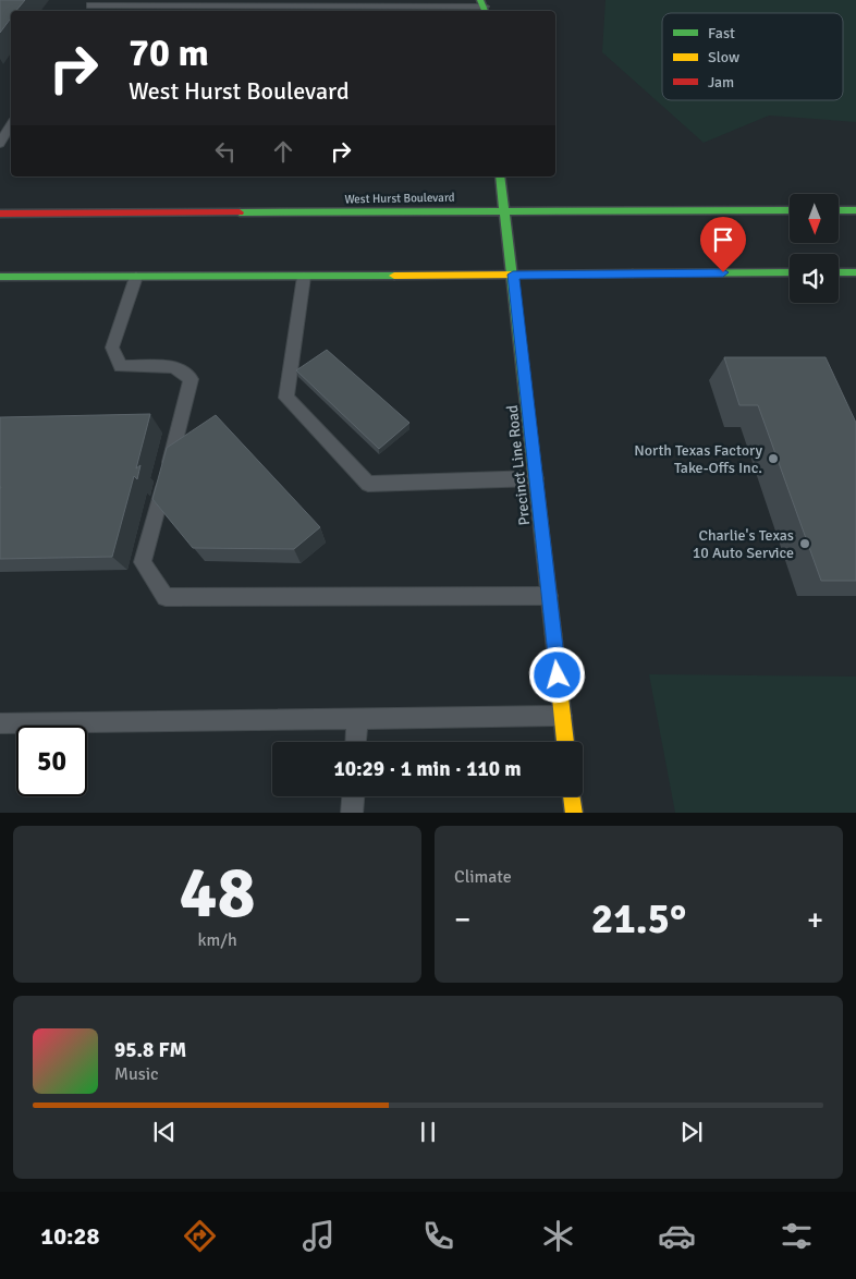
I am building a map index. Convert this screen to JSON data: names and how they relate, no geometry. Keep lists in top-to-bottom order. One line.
{"streets":{"main road":["West Hurst Boulevard","Precinct Line Road"]},"crossings":[["West Hurst Boulevard","Precinct Line Road"]],"places":["North Texas Factory Take-Offs Inc.","Charlie's Texas 10 Auto Service"],"legend":["Fast","Slow","Jam"],"north":"bottom","page":{"turn":["70 m","West Hurst Boulevard"],"limit":"50","trip":"10:29 · 1 min · 110 m","tile":[["48","km/h"],"Climate"],"heat":["−","21.5°","+"],"song":["95.8 FM","Music"],"tabs":"10:28"}}
